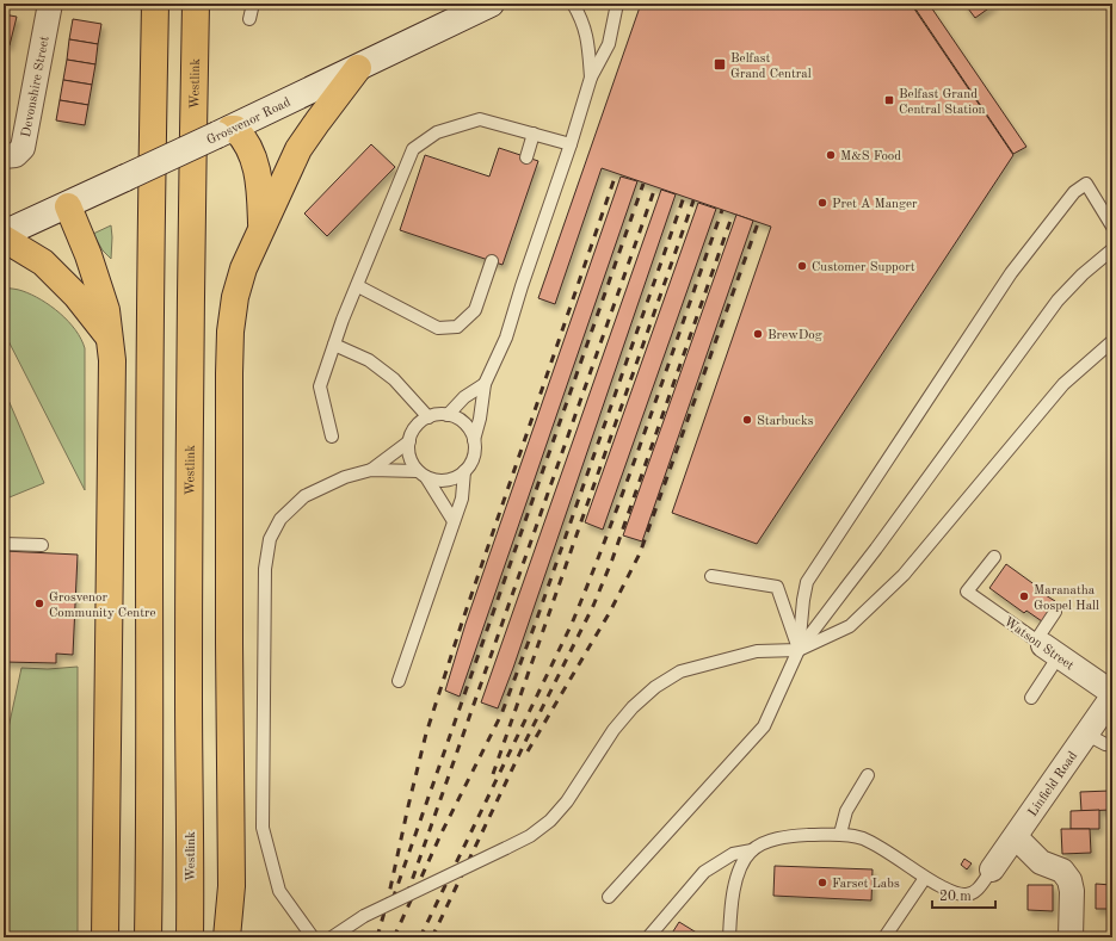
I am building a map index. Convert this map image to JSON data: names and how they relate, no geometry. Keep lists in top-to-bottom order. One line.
{"streets":{"highway":["Westlink"],"main road":["Grosvenor Road"],"street":["Devonshire Street","Watson Street","Linfield Road"]},"crossings":[["Watson Street","Linfield Road"]],"places":{"transit":["Belfast Grand Central","Belfast Grand Central Station"],"other":["M&S Food","Pret A Manger","Customer Support","BrewDog","Starbucks","Maranatha Gospel Hall","Grosvenor Community Centre","Farset Labs"]},"scale_bar":"20 m"}
